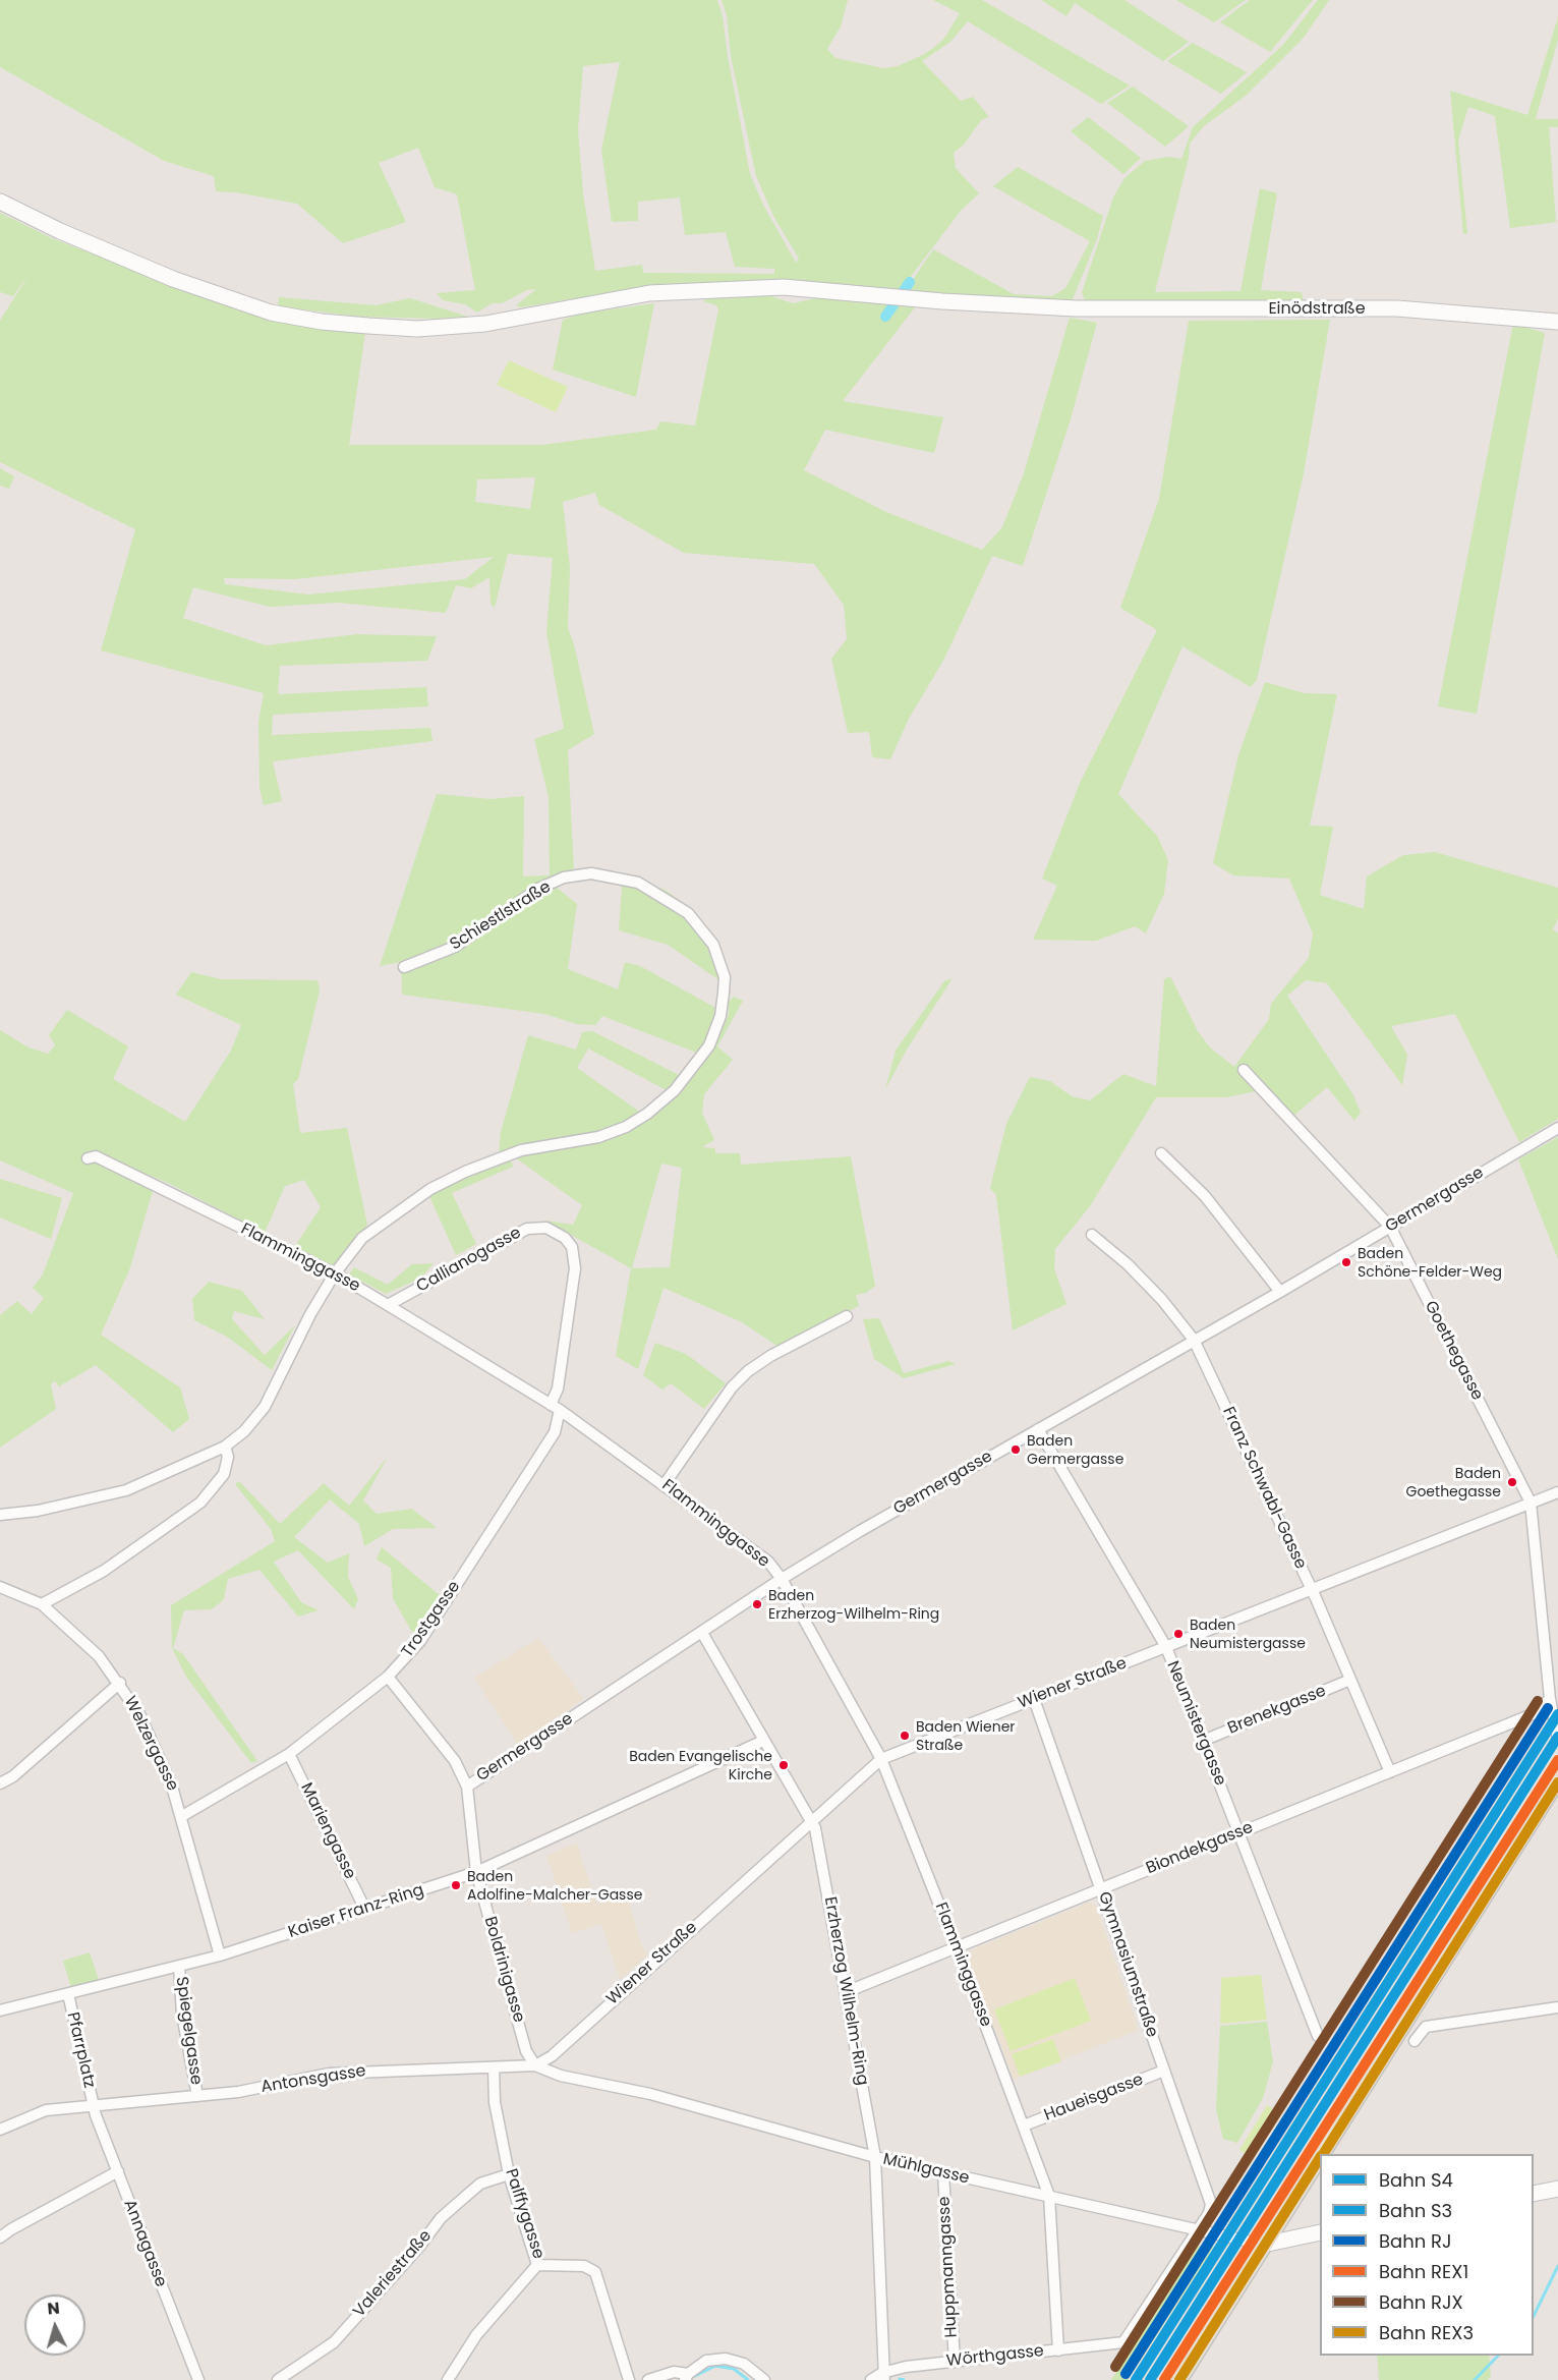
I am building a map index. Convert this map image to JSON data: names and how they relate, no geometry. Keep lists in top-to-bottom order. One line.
{"streets":{"street":["Einödstraße","Schiestlstraße","Germergasse","Flamminggasse","Callianogasse","Goethegasse","Franz Schwabl-Gasse","Trostgasse","Wiener Straße","Brenekgasse","Neumistergasse","Welzergasse","Mariengasse","Biondekgasse","Kaiser Franz-Ring","Gymnasiumstraße","Boldrinigasse","Erzherzog Wilhelm-Ring","Spiegelgasse","Pfarrplatz","Antonsgasse","Haueisgasse","Mühlgasse","Palffygasse","Annagasse","Huppmanngasse","Valeriestraße","Wörthgasse"]},"crossings":[["Schiestlstraße","Flamminggasse"],["Germergasse","Flamminggasse"],["Germergasse","Goethegasse"],["Germergasse","Franz Schwabl-Gasse"],["Germergasse","Neumistergasse"],["Germergasse","Boldrinigasse"],["Germergasse","Erzherzog Wilhelm-Ring"],["Flamminggasse","Callianogasse"],["Flamminggasse","Trostgasse"],["Flamminggasse","Wiener Straße"],["Flamminggasse","Biondekgasse"],["Flamminggasse","Haueisgasse"],["Flamminggasse","Mühlgasse"],["Flamminggasse","Wörthgasse"],["Callianogasse","Trostgasse"],["Goethegasse","Wiener Straße"],["Franz Schwabl-Gasse","Wiener Straße"],["Franz Schwabl-Gasse","Brenekgasse"],["Franz Schwabl-Gasse","Biondekgasse"],["Trostgasse","Welzergasse"],["Trostgasse","Mariengasse"],["Wiener Straße","Neumistergasse"],["Wiener Straße","Gymnasiumstraße"],["Wiener Straße","Boldrinigasse"],["Wiener Straße","Erzherzog Wilhelm-Ring"],["Wiener Straße","Antonsgasse"],["Wiener Straße","Mühlgasse"],["Brenekgasse","Neumistergasse"],["Neumistergasse","Biondekgasse"],["Welzergasse","Kaiser Franz-Ring"],["Mariengasse","Kaiser Franz-Ring"],["Biondekgasse","Gymnasiumstraße"],["Biondekgasse","Erzherzog Wilhelm-Ring"],["Kaiser Franz-Ring","Boldrinigasse"],["Kaiser Franz-Ring","Erzherzog Wilhelm-Ring"],["Kaiser Franz-Ring","Spiegelgasse"],["Kaiser Franz-Ring","Pfarrplatz"],["Gymnasiumstraße","Haueisgasse"],["Gymnasiumstraße","Mühlgasse"],["Gymnasiumstraße","Wörthgasse"],["Boldrinigasse","Antonsgasse"],["Boldrinigasse","Mühlgasse"],["Erzherzog Wilhelm-Ring","Mühlgasse"],["Erzherzog Wilhelm-Ring","Wörthgasse"],["Spiegelgasse","Antonsgasse"],["Pfarrplatz","Antonsgasse"],["Pfarrplatz","Annagasse"],["Antonsgasse","Mühlgasse"],["Antonsgasse","Palffygasse"],["Antonsgasse","Annagasse"],["Mühlgasse","Huppmanngasse"],["Palffygasse","Valeriestraße"],["Huppmanngasse","Wörthgasse"]],"places":["Baden Schöne-Felder-Weg","Baden Germergasse","Baden Goethegasse","Baden Erzherzog-Wilhelm-Ring","Baden Neumistergasse","Baden Wiener Straße","Baden Evangelische Kirche","Baden Adolfine-Malcher-Gasse"],"lines":["rail line RJX","rail line RJ","rail line S4","rail line S3","rail line REX1","rail line REX3"],"legend":["Bahn S4","Bahn S3","Bahn RJ","Bahn REX1","Bahn RJX","Bahn REX3"],"north":"top"}
